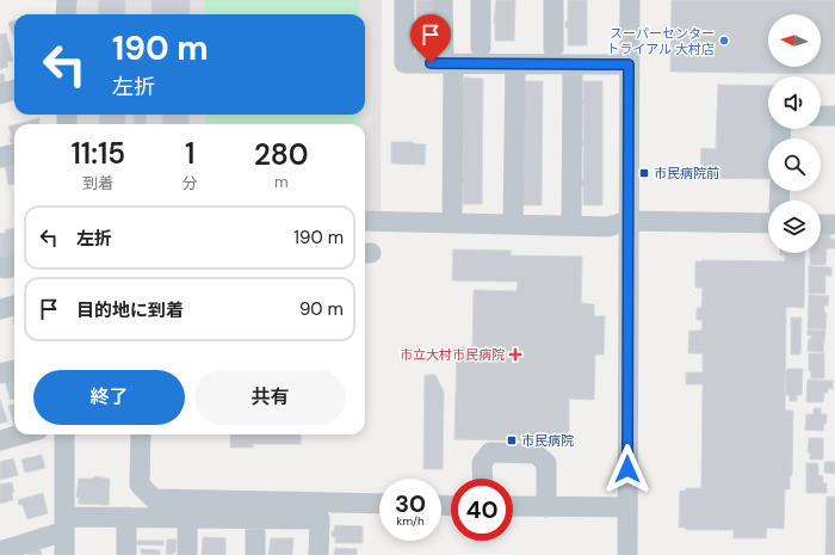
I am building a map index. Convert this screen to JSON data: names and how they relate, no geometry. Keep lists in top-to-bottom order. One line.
{"places":{"other":["スーパーセンター トライアル 大村店"],"transit":["市民病院前","市民病院"],"health":["市立大村市民病院"]},"north":"left","page":{"turn":["190 m","左折"],"eta":["11:15","到着","1","分","280","m"],"list":[{"name":"左折","value":"190 m"},{"name":"目的地に到着","value":"90 m"}],"buttons":["終了","共有"],"speed":"30 km/h","limit":"40"}}
